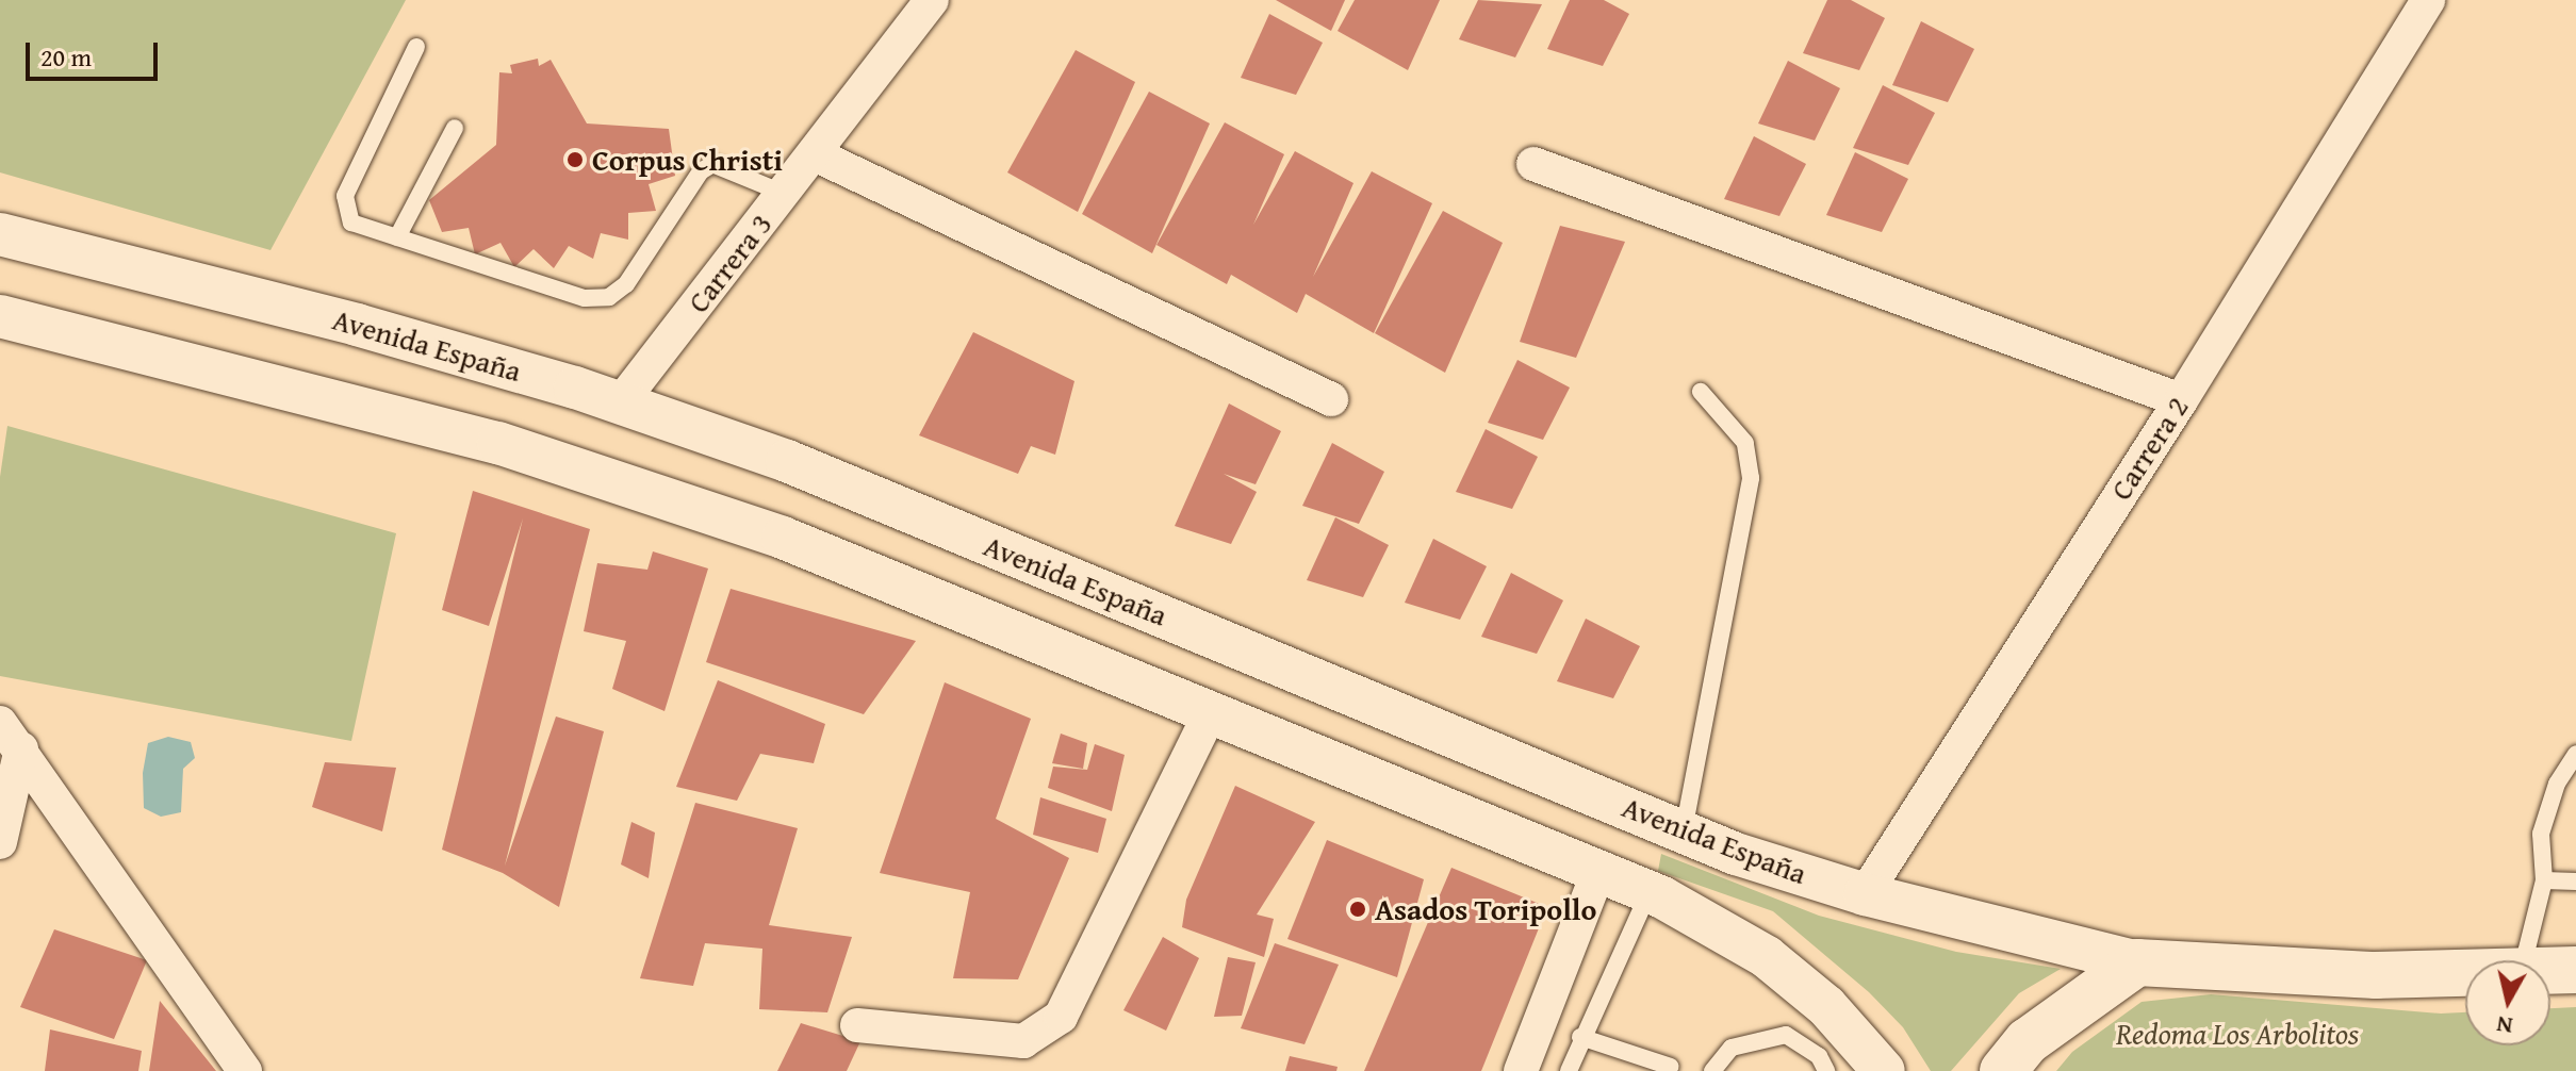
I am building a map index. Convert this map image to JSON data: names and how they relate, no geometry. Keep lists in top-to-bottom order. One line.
{"streets":{"street":["Carrera 3","Avenida España","Carrera 2"]},"crossings":[["Carrera 3","Avenida España"],["Avenida España","Carrera 2"]],"parks":["Redoma Los Arbolitos"],"places":["Corpus Christi","Asados Toripollo"],"scale_bar":"20 m","north":"bottom"}
